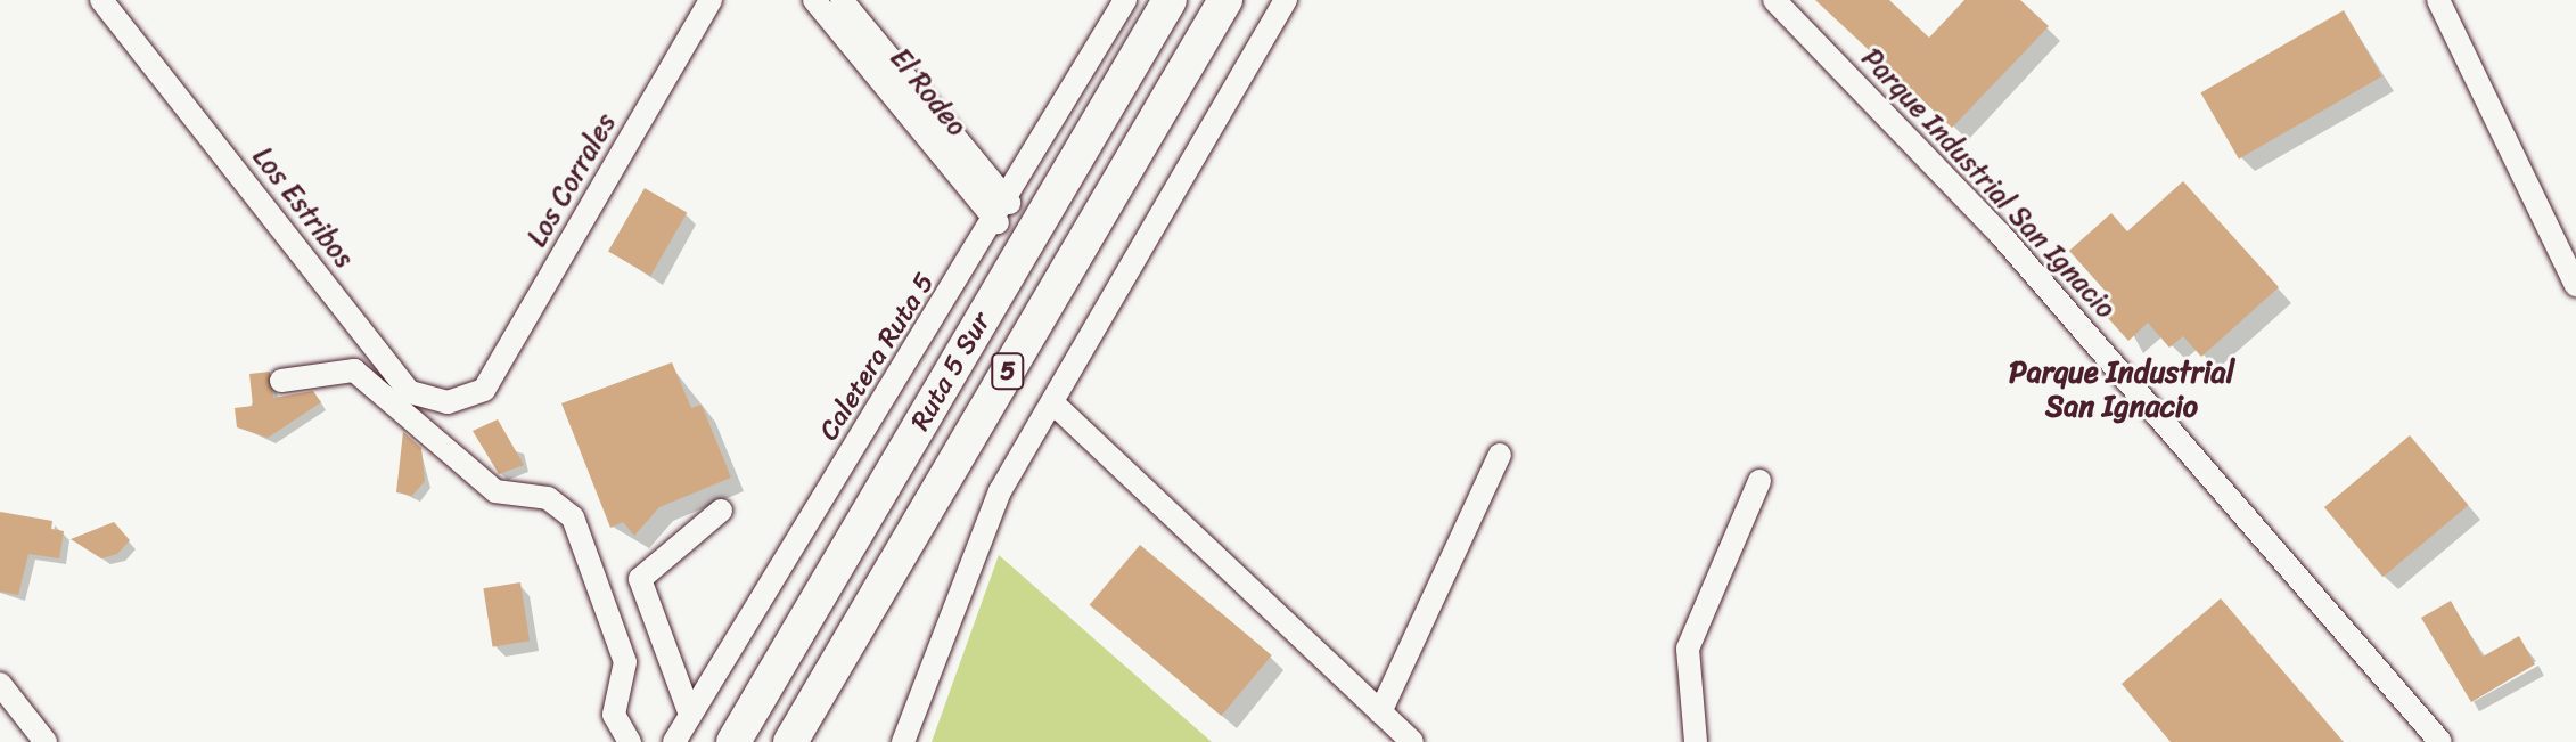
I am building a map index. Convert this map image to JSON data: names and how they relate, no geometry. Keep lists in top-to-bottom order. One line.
{"streets":{"highway":["Ruta 5 Sur","5"],"street":["El Rodeo","Los Corrales","Parque Industrial San Ignacio","Los Estribos","Caletera Ruta 5"]},"crossings":[["El Rodeo","Caletera Ruta 5"],["Los Corrales","Los Estribos"]],"districts":["Parque Industrial San Ignacio"]}
